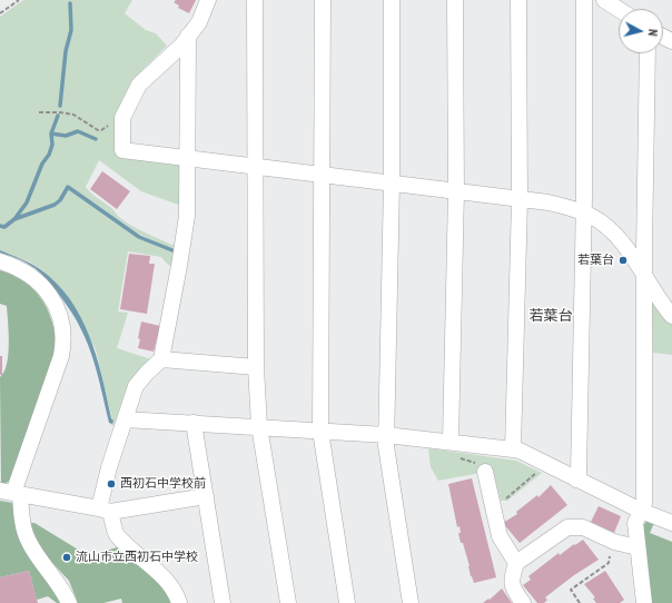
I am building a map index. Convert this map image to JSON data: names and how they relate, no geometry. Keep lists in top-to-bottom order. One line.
{"districts":["若葉台"],"places":["若葉台","西初石中学校前","流山市立西初石中学校"],"north":"right"}
